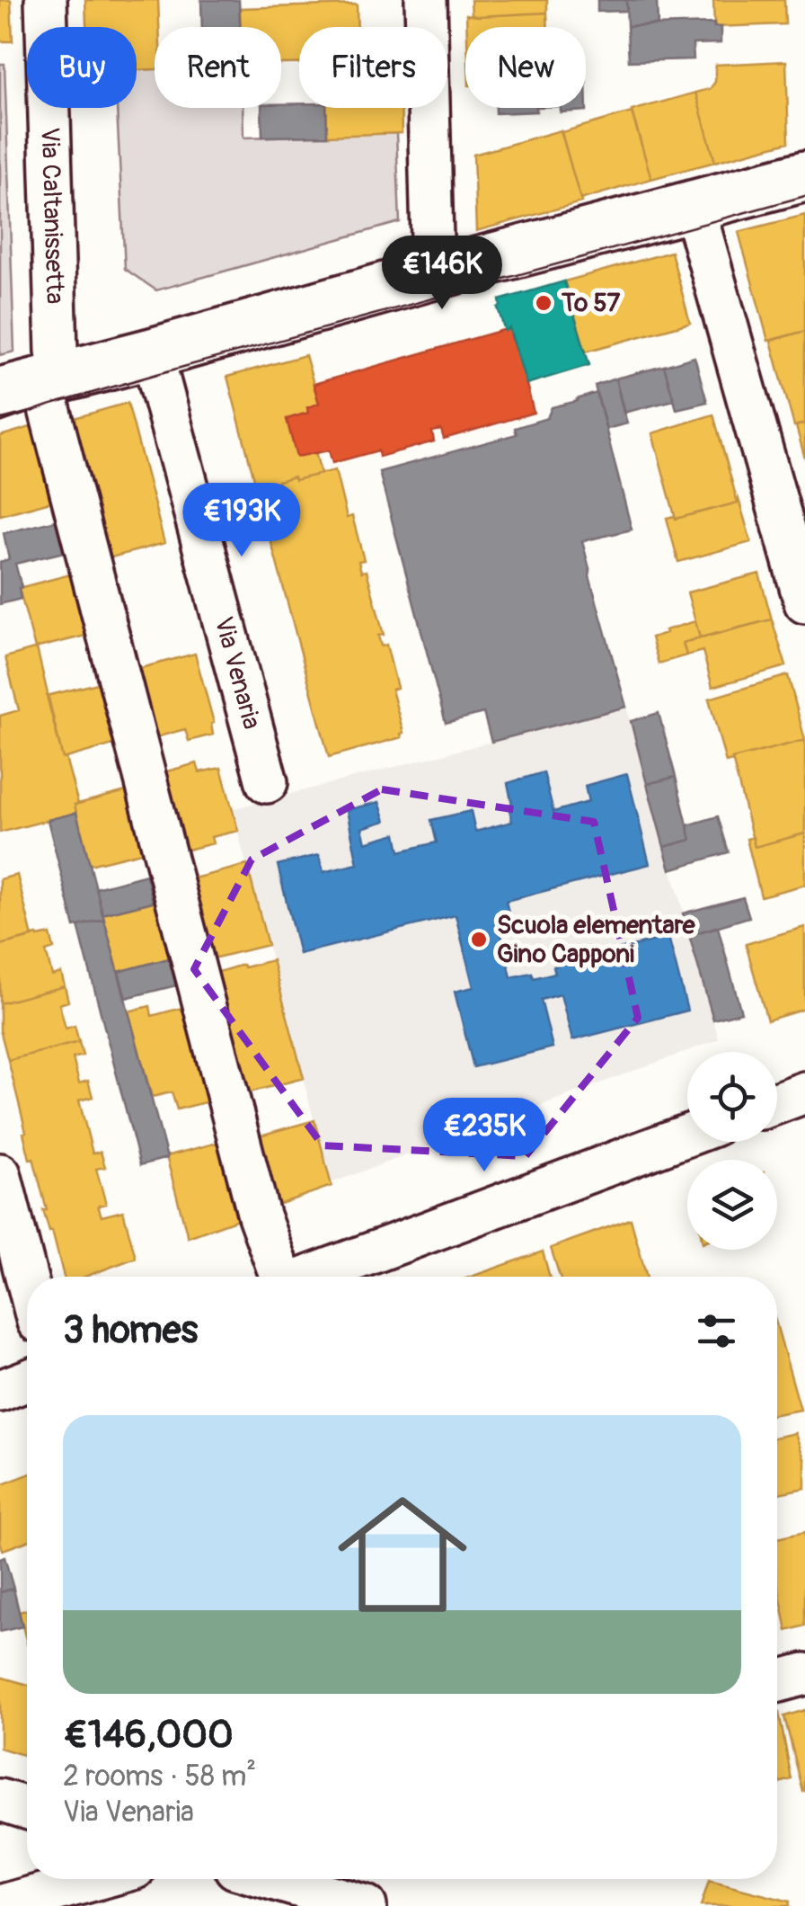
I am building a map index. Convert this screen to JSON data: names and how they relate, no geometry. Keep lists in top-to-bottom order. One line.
{"streets":{"street":["Via Caltanissetta","Via Venaria"]},"places":["To 57","Scuola elementare Gino Capponi"],"page":{"chip":["Buy","Rent","Filters","New"],"price":["€146K","€193K","€235K"],"heading":"3 homes","list":[{"name":"€146,000","note":"2 rooms · 58 m² · Via Venaria"}]}}
